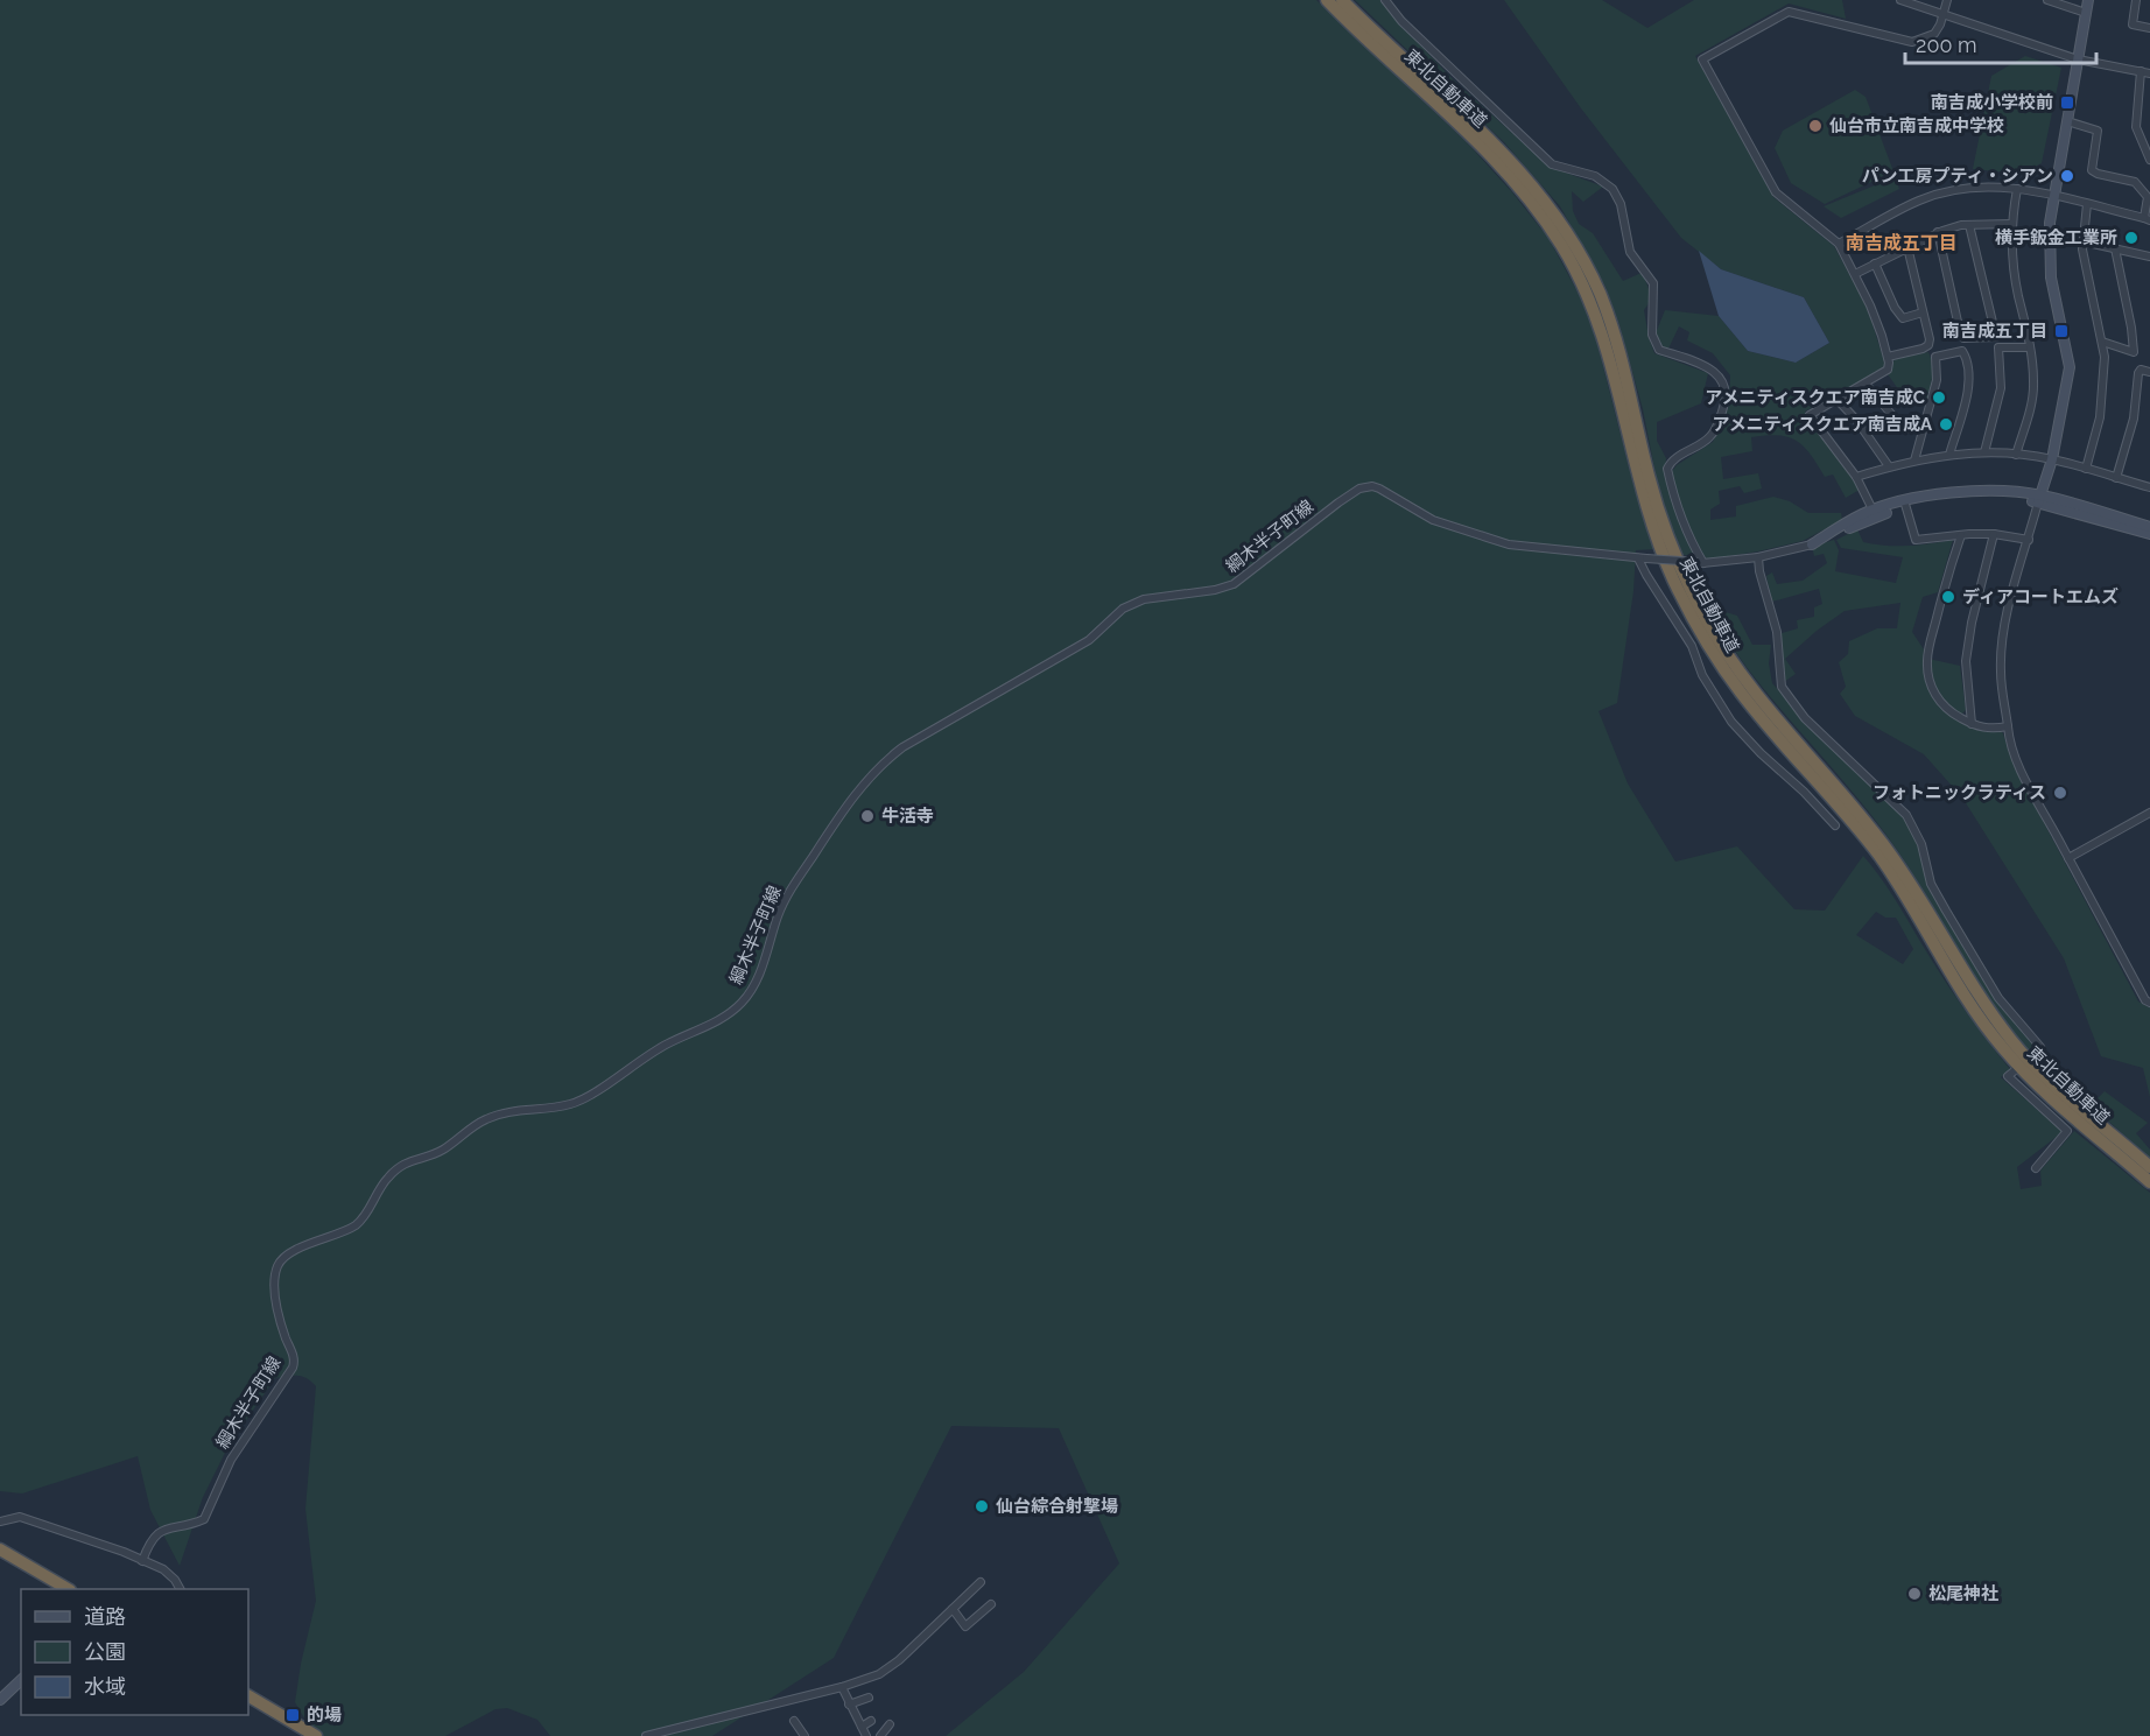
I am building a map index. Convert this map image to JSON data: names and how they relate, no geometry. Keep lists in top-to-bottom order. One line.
{"streets":{"highway":["東北自動車道"],"street":["綱木半子町線"]},"districts":["南吉成五丁目"],"places":{"transit":["南吉成小学校前","南吉成五丁目","的場"],"other":["仙台市立南吉成中学校","パン工房プティ・シアン","横手鈑金工業所","アメニティスクエア南吉成C","アメニティスクエア南吉成A","ディアコートエムズ","フォトニックラティス","牛活寺","仙台綜合射撃場","松尾神社"]},"legend":["道路","公園","水域"],"scale_bar":"200 m"}
